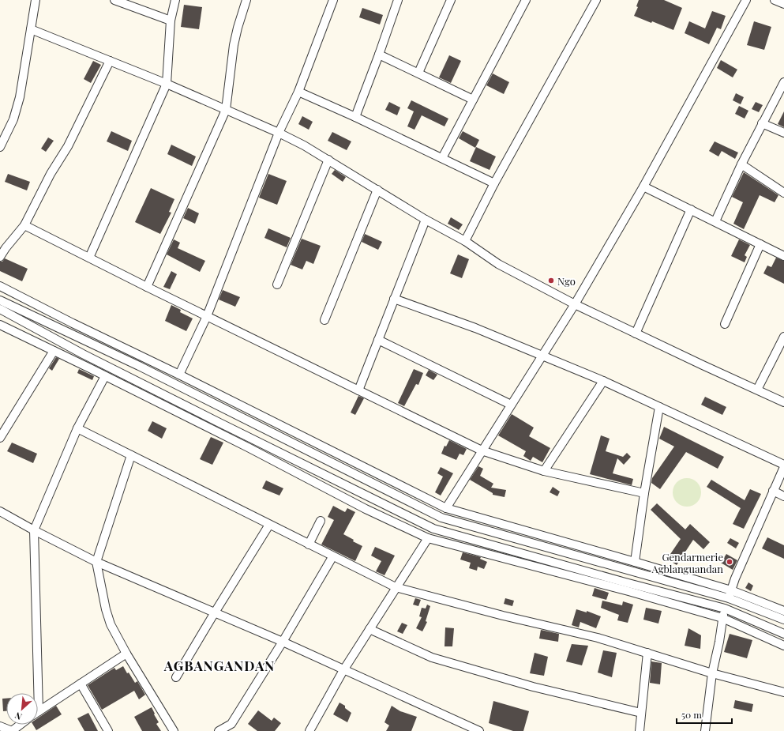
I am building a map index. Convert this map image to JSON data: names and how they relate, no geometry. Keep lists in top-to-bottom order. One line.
{"districts":["AGBANGANDAN"],"places":["Ngo","Gendarmerie Agblanguandan"],"scale_bar":"50 m","north":"bottom left"}
